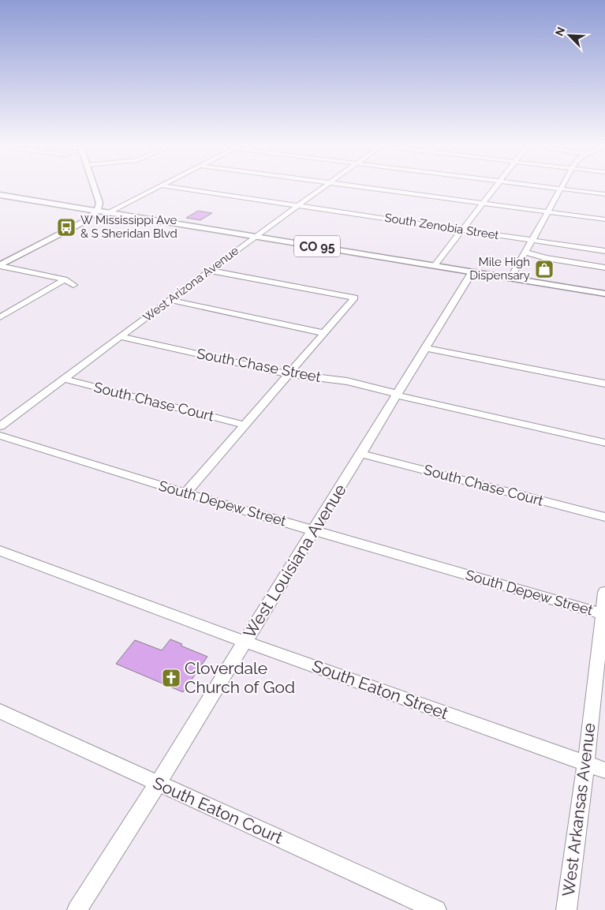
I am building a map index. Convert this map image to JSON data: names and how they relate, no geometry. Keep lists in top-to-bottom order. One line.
{"streets":{"main road":["CO 95"],"street":["South Zenobia Street","West Arizona Avenue","South Chase Street","South Chase Court","South Depew Street","West Louisiana Avenue","South Eaton Street","West Arkansas Avenue","South Eaton Court"]},"crossings":[["South Zenobia Street","West Arizona Avenue"],["CO 95","West Arizona Avenue"],["CO 95","West Louisiana Avenue"],["West Arizona Avenue","South Chase Street"],["West Arizona Avenue","South Chase Court"],["South Chase Street","West Louisiana Avenue"],["South Chase Court","West Louisiana Avenue"],["South Depew Street","West Louisiana Avenue"],["South Depew Street","West Arkansas Avenue"],["West Louisiana Avenue","South Eaton Street"],["West Louisiana Avenue","South Eaton Court"],["South Eaton Street","West Arkansas Avenue"]],"places":{"bus stop":["W Mississippi Ave & S Sheridan Blvd"],"shop":["Mile High Dispensary"],"church":["Cloverdale Church of God"]},"north":"top left"}
